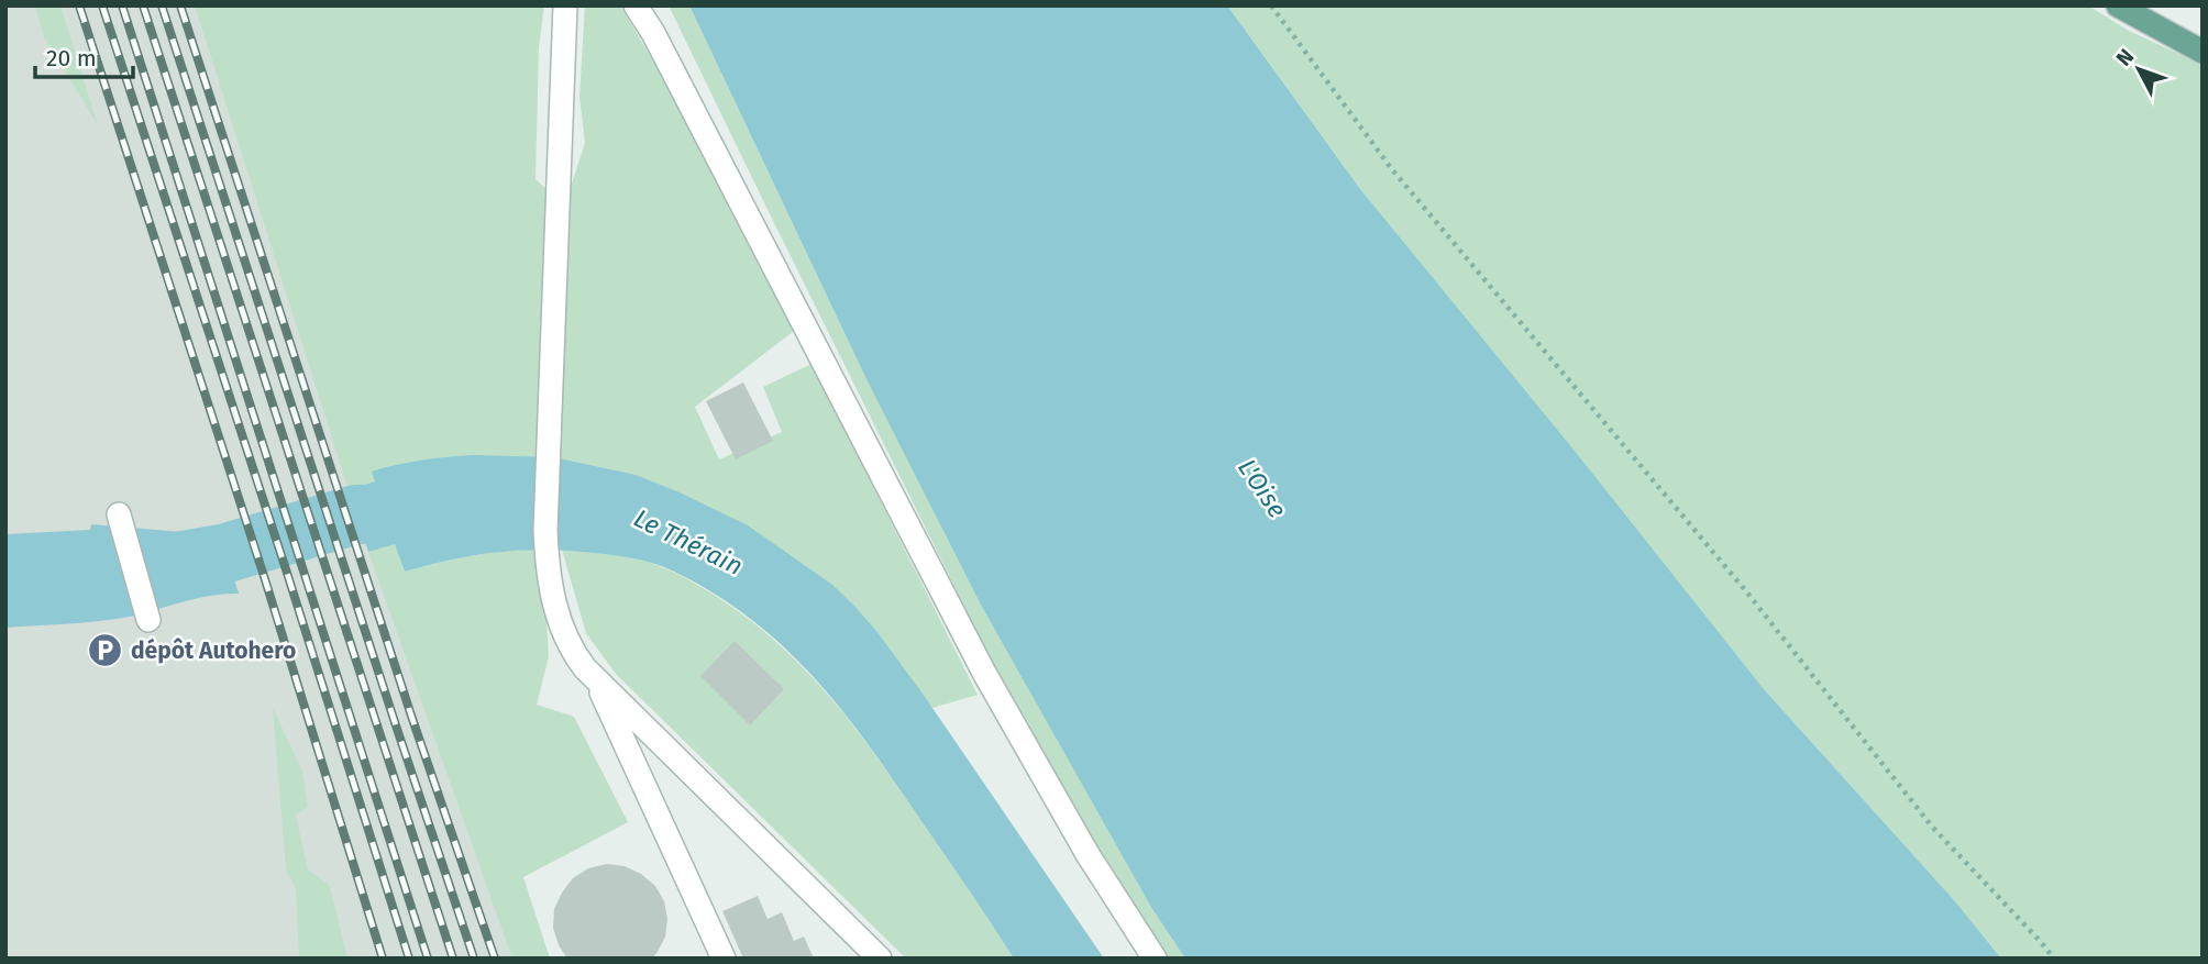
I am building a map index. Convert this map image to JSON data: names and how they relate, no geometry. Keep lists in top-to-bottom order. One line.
{"water":["L'Oise","Le Thérain"],"places":{"parking":["dépôt Autohero"]},"scale_bar":"20 m","north":"top left"}
